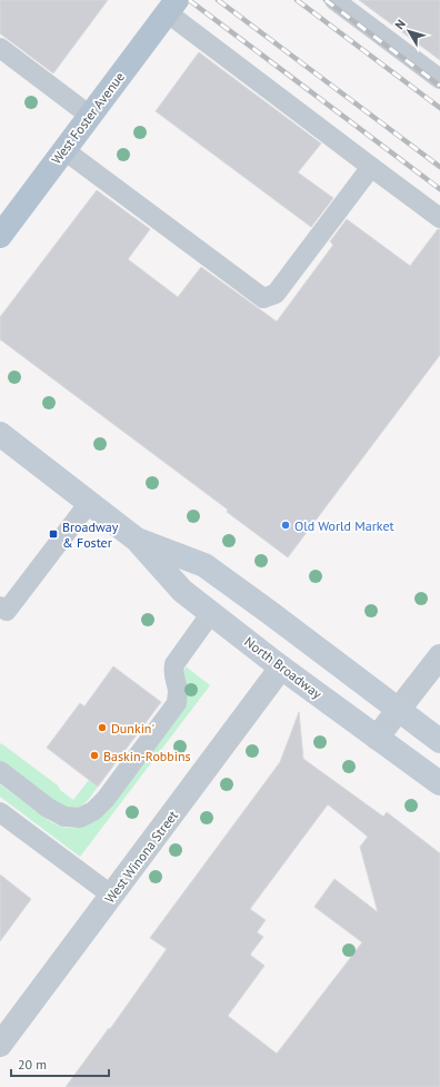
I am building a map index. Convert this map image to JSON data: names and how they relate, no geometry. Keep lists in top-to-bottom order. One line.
{"streets":{"main road":["West Foster Avenue","North Broadway"],"street":["West Winona Street"]},"crossings":[["North Broadway","West Winona Street"]],"places":{"other":["Old World Market","Dunkin'","Baskin-Robbins"],"transit":["Broadway & Foster"]},"scale_bar":"20 m","north":"top left"}
